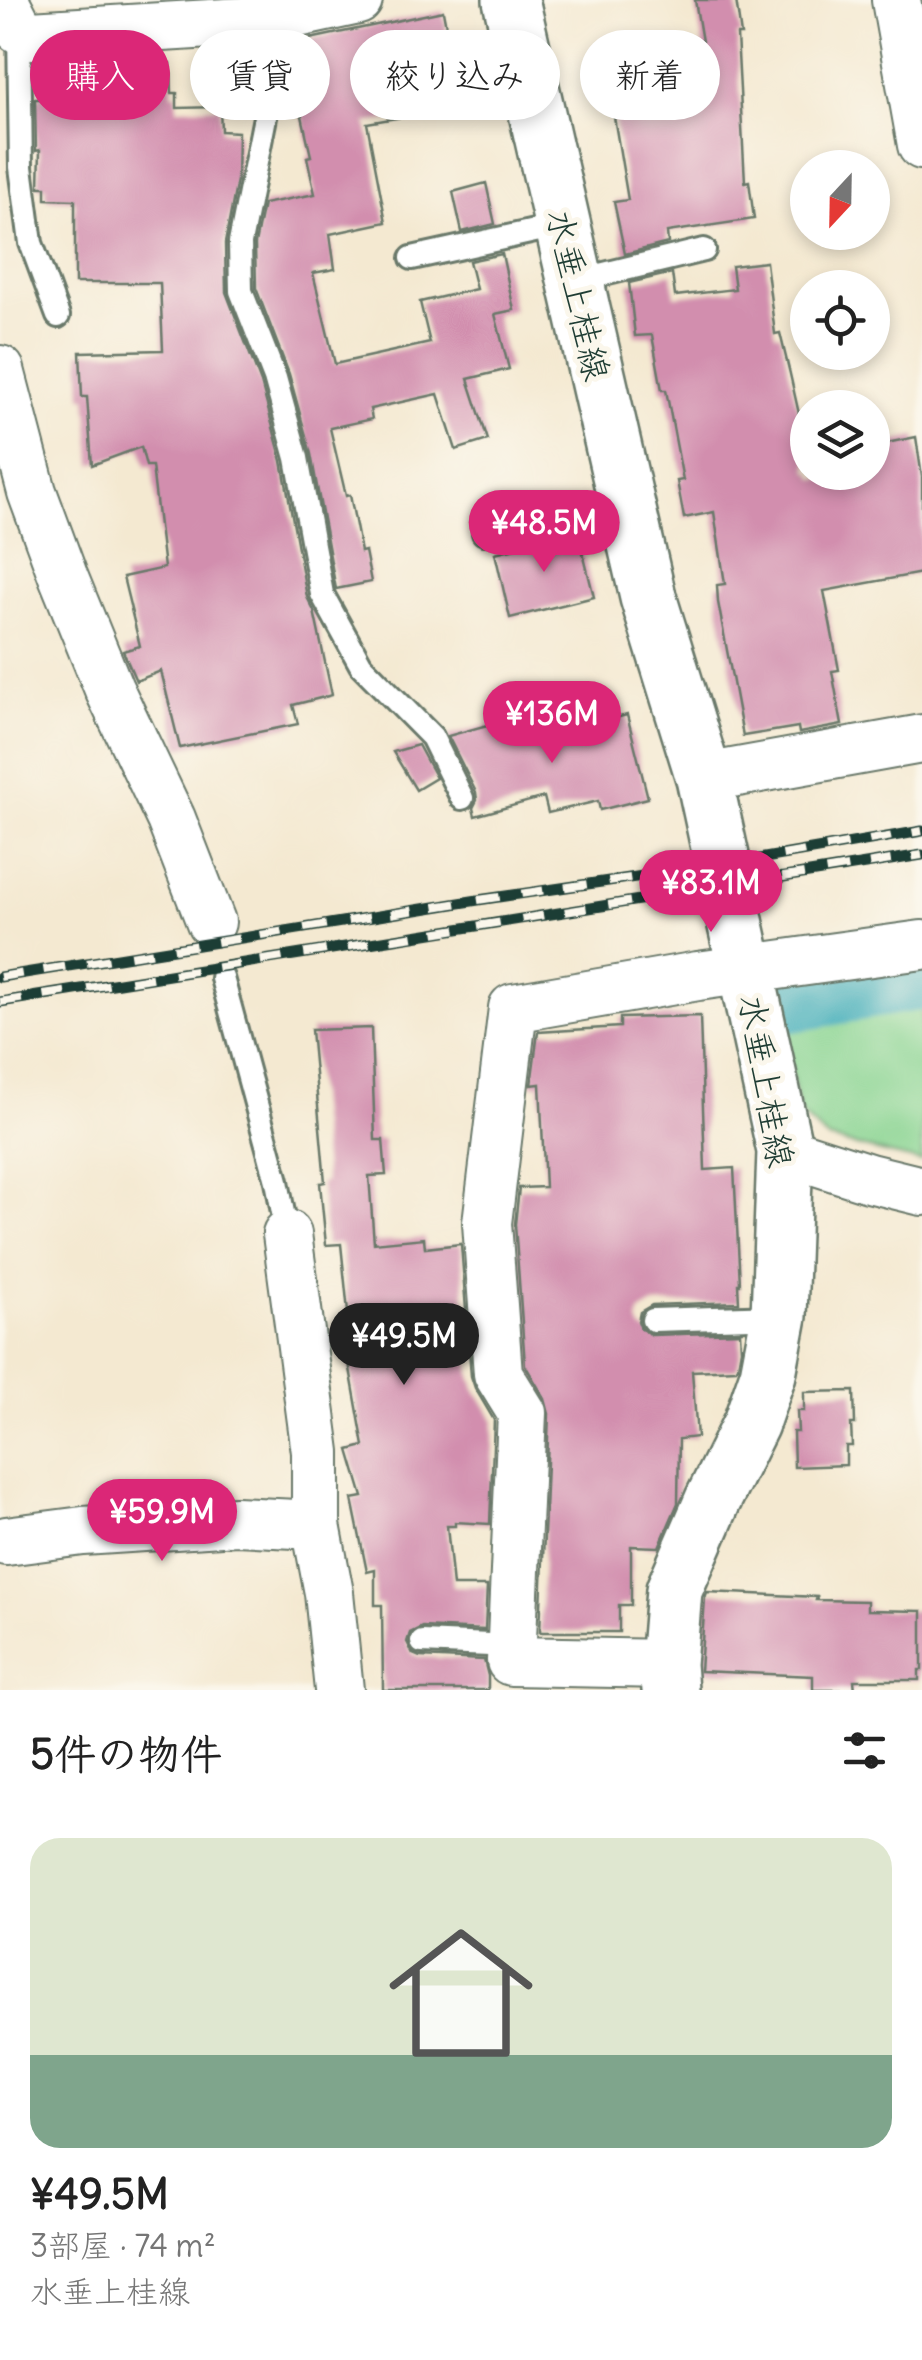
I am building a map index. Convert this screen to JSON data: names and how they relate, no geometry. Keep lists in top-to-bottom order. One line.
{"streets":{"main road":["水垂上桂線"]},"north":"bottom","page":{"chip":["購入","賃貸","絞り込み","新着"],"price":["¥48.5M","¥136M","¥83.1M","¥49.5M","¥59.9M"],"heading":"5件の物件","list":[{"name":"¥49.5M","note":"3部屋 · 74 m² · 水垂上桂線"}]}}
